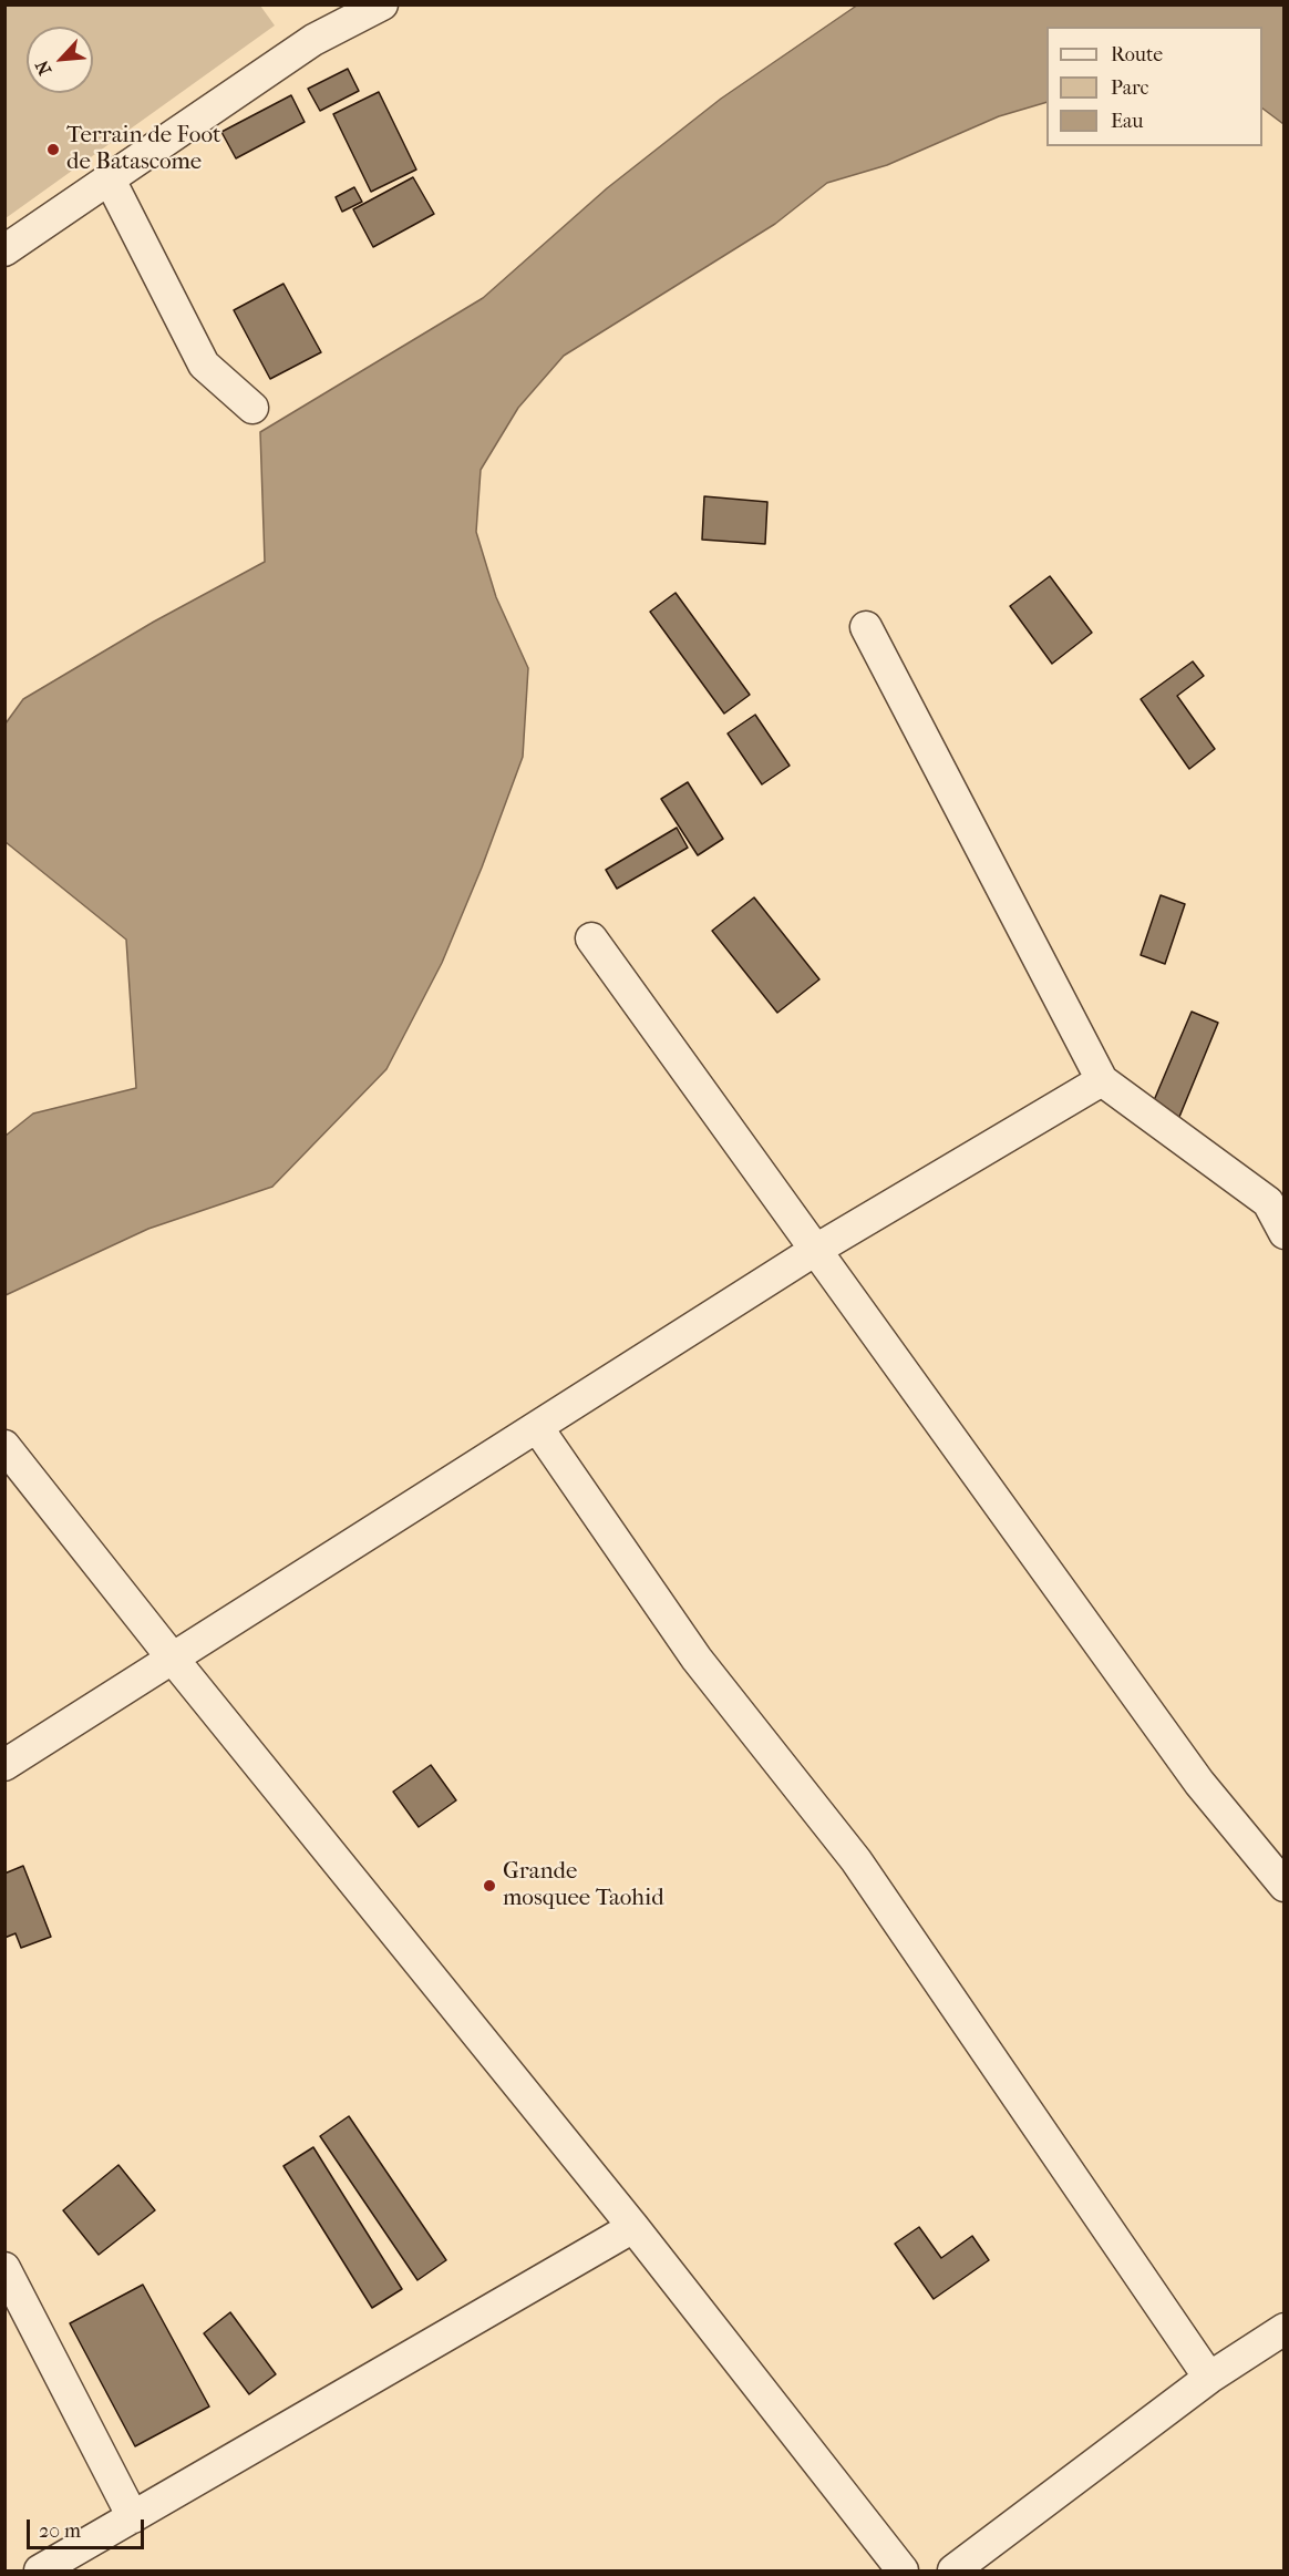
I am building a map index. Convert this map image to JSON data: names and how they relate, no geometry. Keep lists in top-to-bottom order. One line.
{"places":["Terrain de Foot de Batascome","Grande mosquee Taohid"],"legend":["Route","Parc","Eau"],"scale_bar":"20 m","north":"bottom left"}
